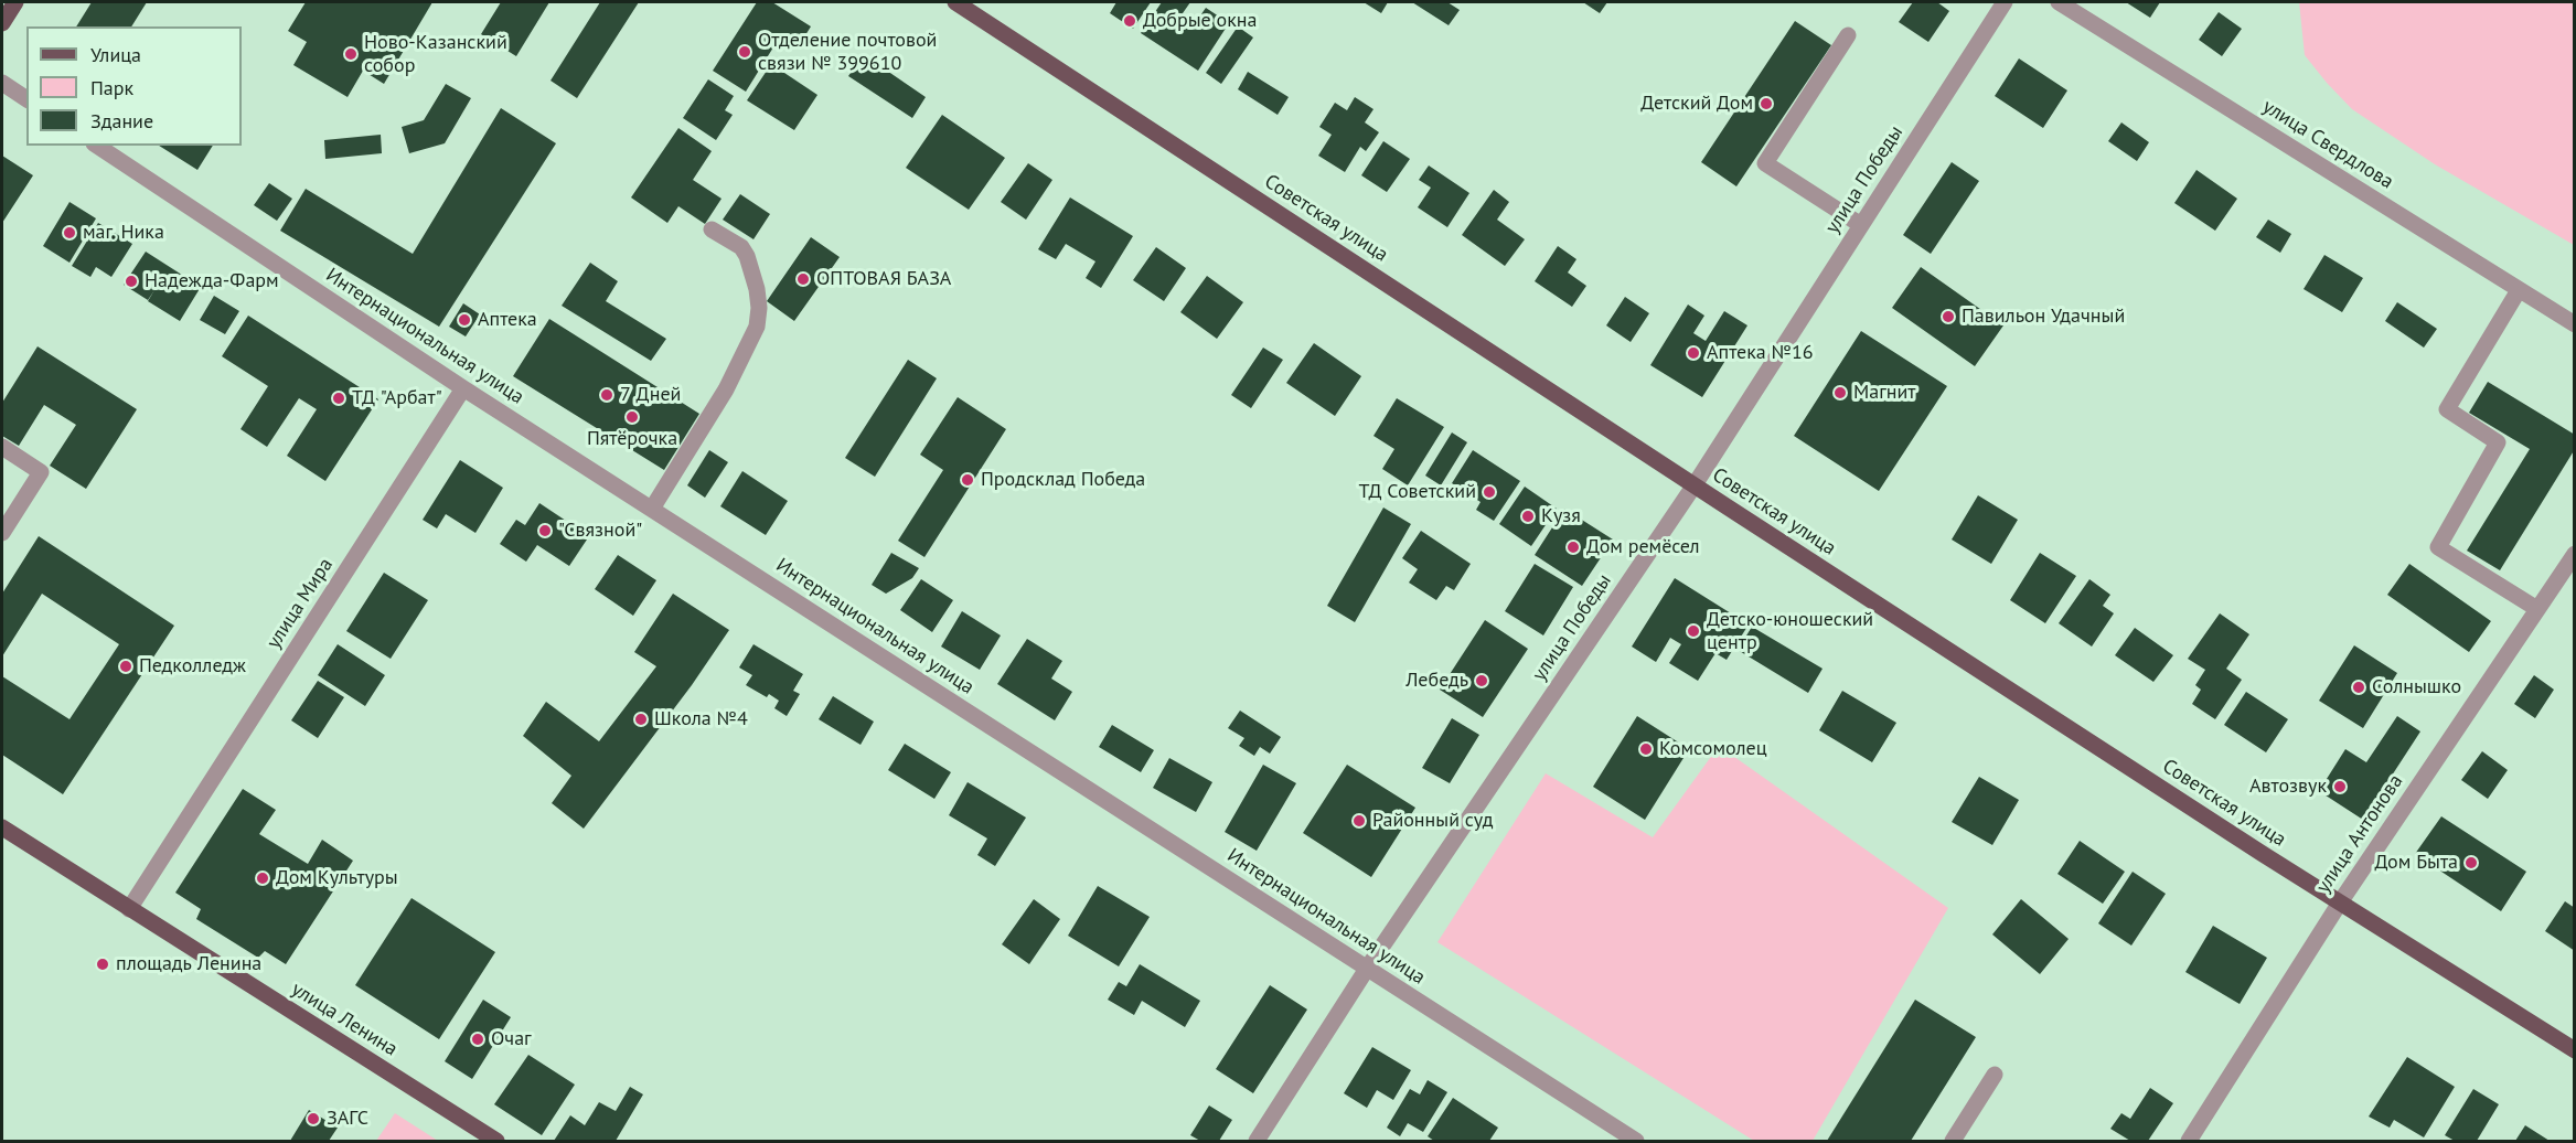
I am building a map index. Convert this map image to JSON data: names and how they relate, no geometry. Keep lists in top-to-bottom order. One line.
{"streets":{"main road":["Советская улица","улица Ленина"],"street":["улица Свердлова","улица Победы","Интернациональная улица","улица Мира","улица Антонова"]},"crossings":[["улица Победы","Советская улица"],["улица Победы","Интернациональная улица"],["Советская улица","улица Антонова"],["Интернациональная улица","улица Мира"],["улица Мира","улица Ленина"]],"places":["Добрые окна","Отделение почтовой связи № 399610","Ново-Казанский собор","Детский Дом","маг. Ника","ОПТОВАЯ БАЗА","Надежда-Фарм","Павильон Удачный","Аптека","Аптека №16","Магнит","7 Дней","ТД \"Арбат\"","Пятёрочка","Продсклад Победа","ТД Советский","Кузя","\"Связной\"","Дом ремёсел","Детско-юношеский центр","Педколледж","Лебедь","Солнышко","Школа №4","Комсомолец","Автозвук","Районный суд","Дом Быта","Дом Культуры","площадь Ленина","Очаг","ЗАГС"],"legend":["Улица","Парк","Здание"]}
